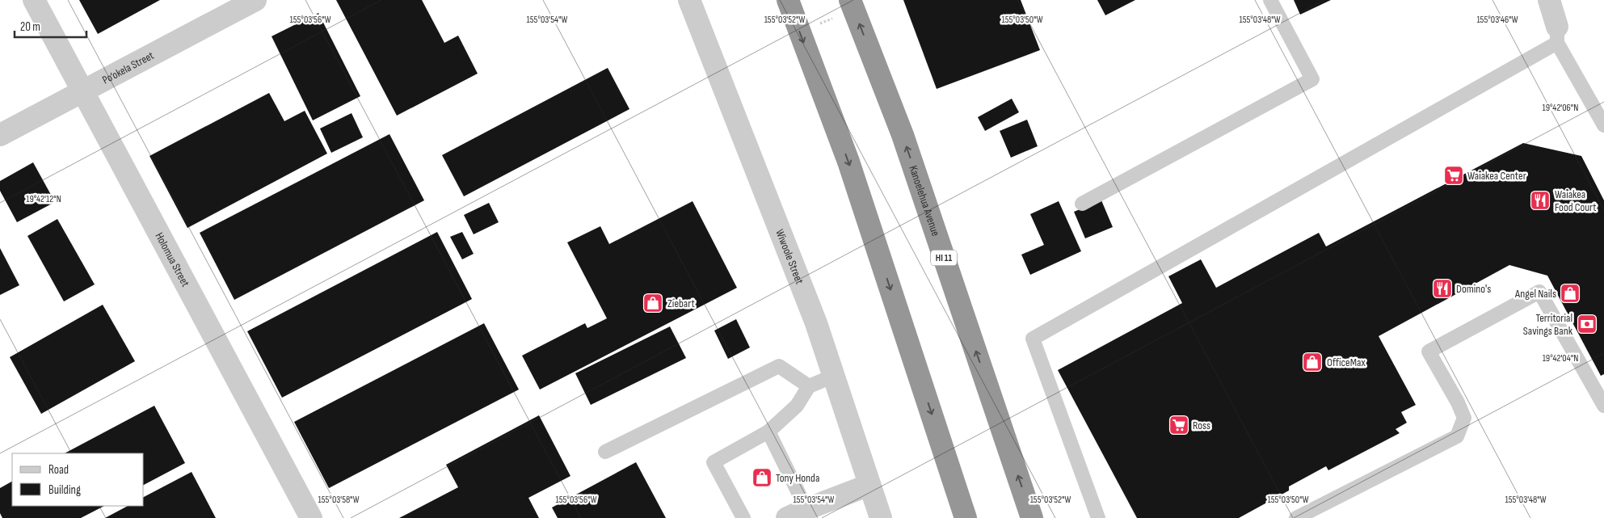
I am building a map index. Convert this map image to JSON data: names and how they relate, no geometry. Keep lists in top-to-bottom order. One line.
{"streets":{"highway":["Kanoelehua Avenue","HI 11"],"street":["Po‘okela Street","Wiwoole Street","Holomua Street"]},"crossings":[["Po‘okela Street","Holomua Street"]],"places":{"supermarket":["Waiakea Center","Ross"],"restaurant":["Waiakea Food Court","Domino's"],"shop":["Angel Nails","Ziebart","OfficeMax","Tony Honda"],"bank":["Territorial Savings Bank"]},"legend":["Road","Building"],"scale_bar":"20 m","coordinates":["155°03'56\"W","155°03'54\"W","155°03'52\"W","155°03'50\"W","155°03'48\"W","155°03'46\"W","19°42'06\"N","19°42'12\"N","19°42'04\"N","155°03'58\"W"]}
